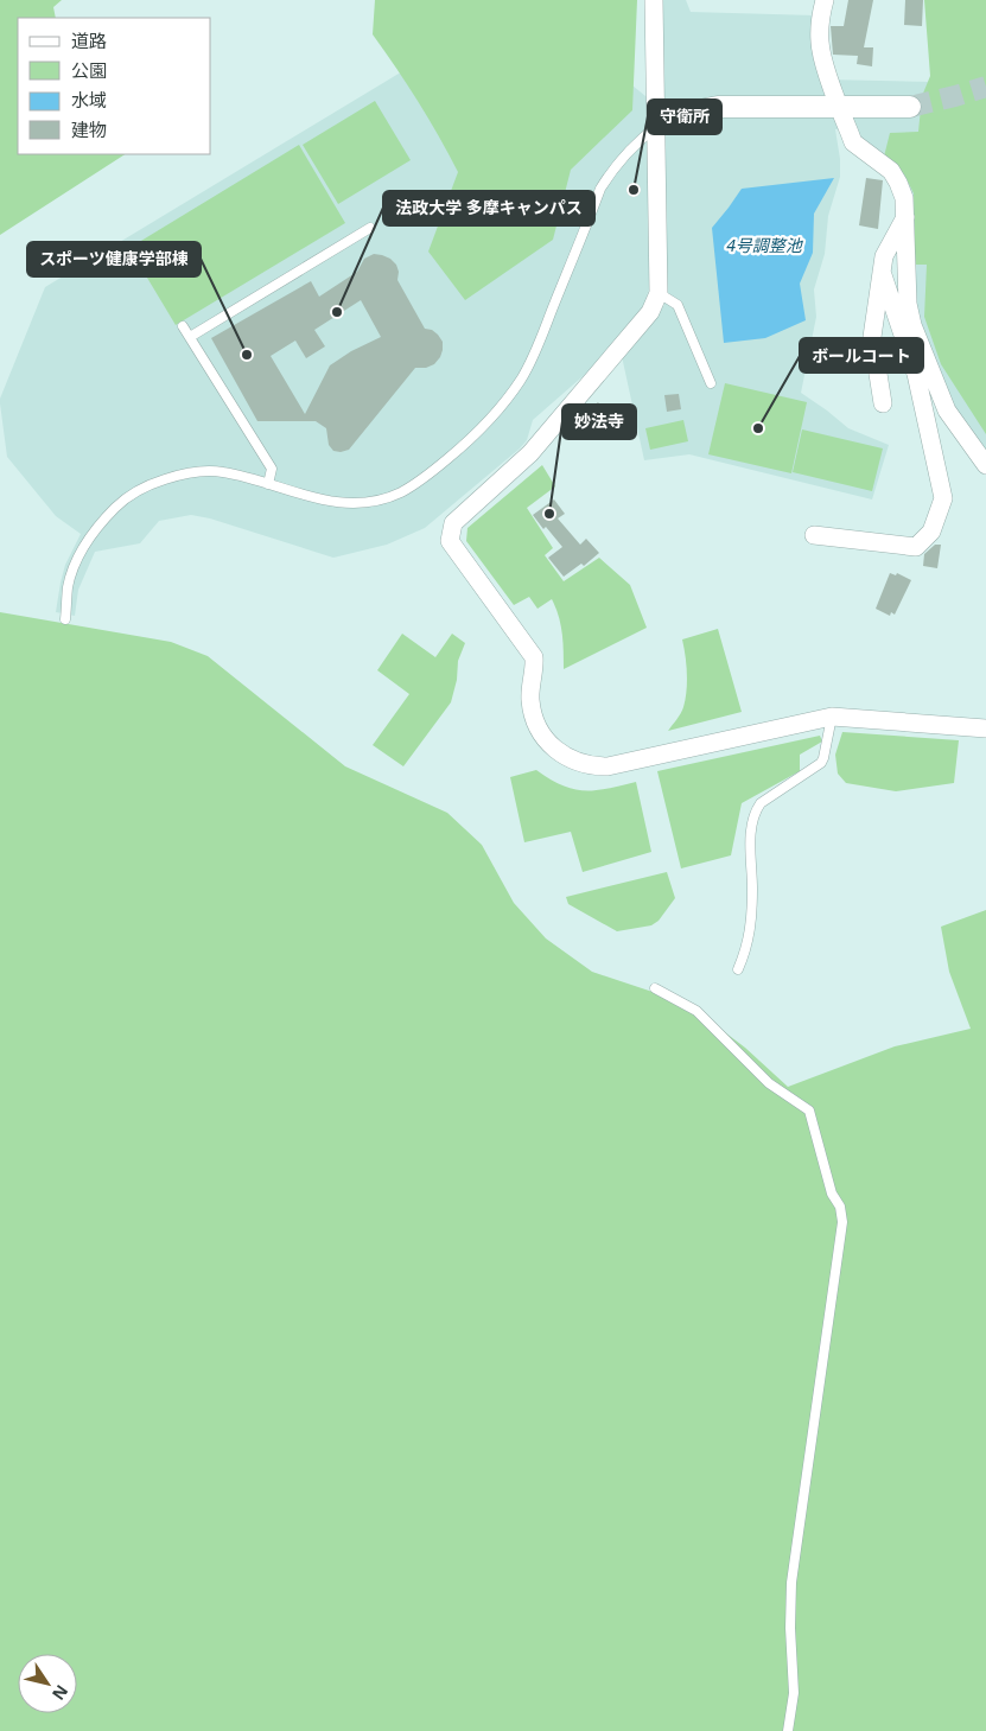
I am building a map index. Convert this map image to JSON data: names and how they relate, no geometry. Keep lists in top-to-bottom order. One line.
{"water":["4号調整池"],"places":["守衛所","法政大学 多摩キャンパス","スポーツ健康学部棟","ボールコート","妙法寺"],"legend":["道路","公園","水域","建物"],"north":"bottom right"}
